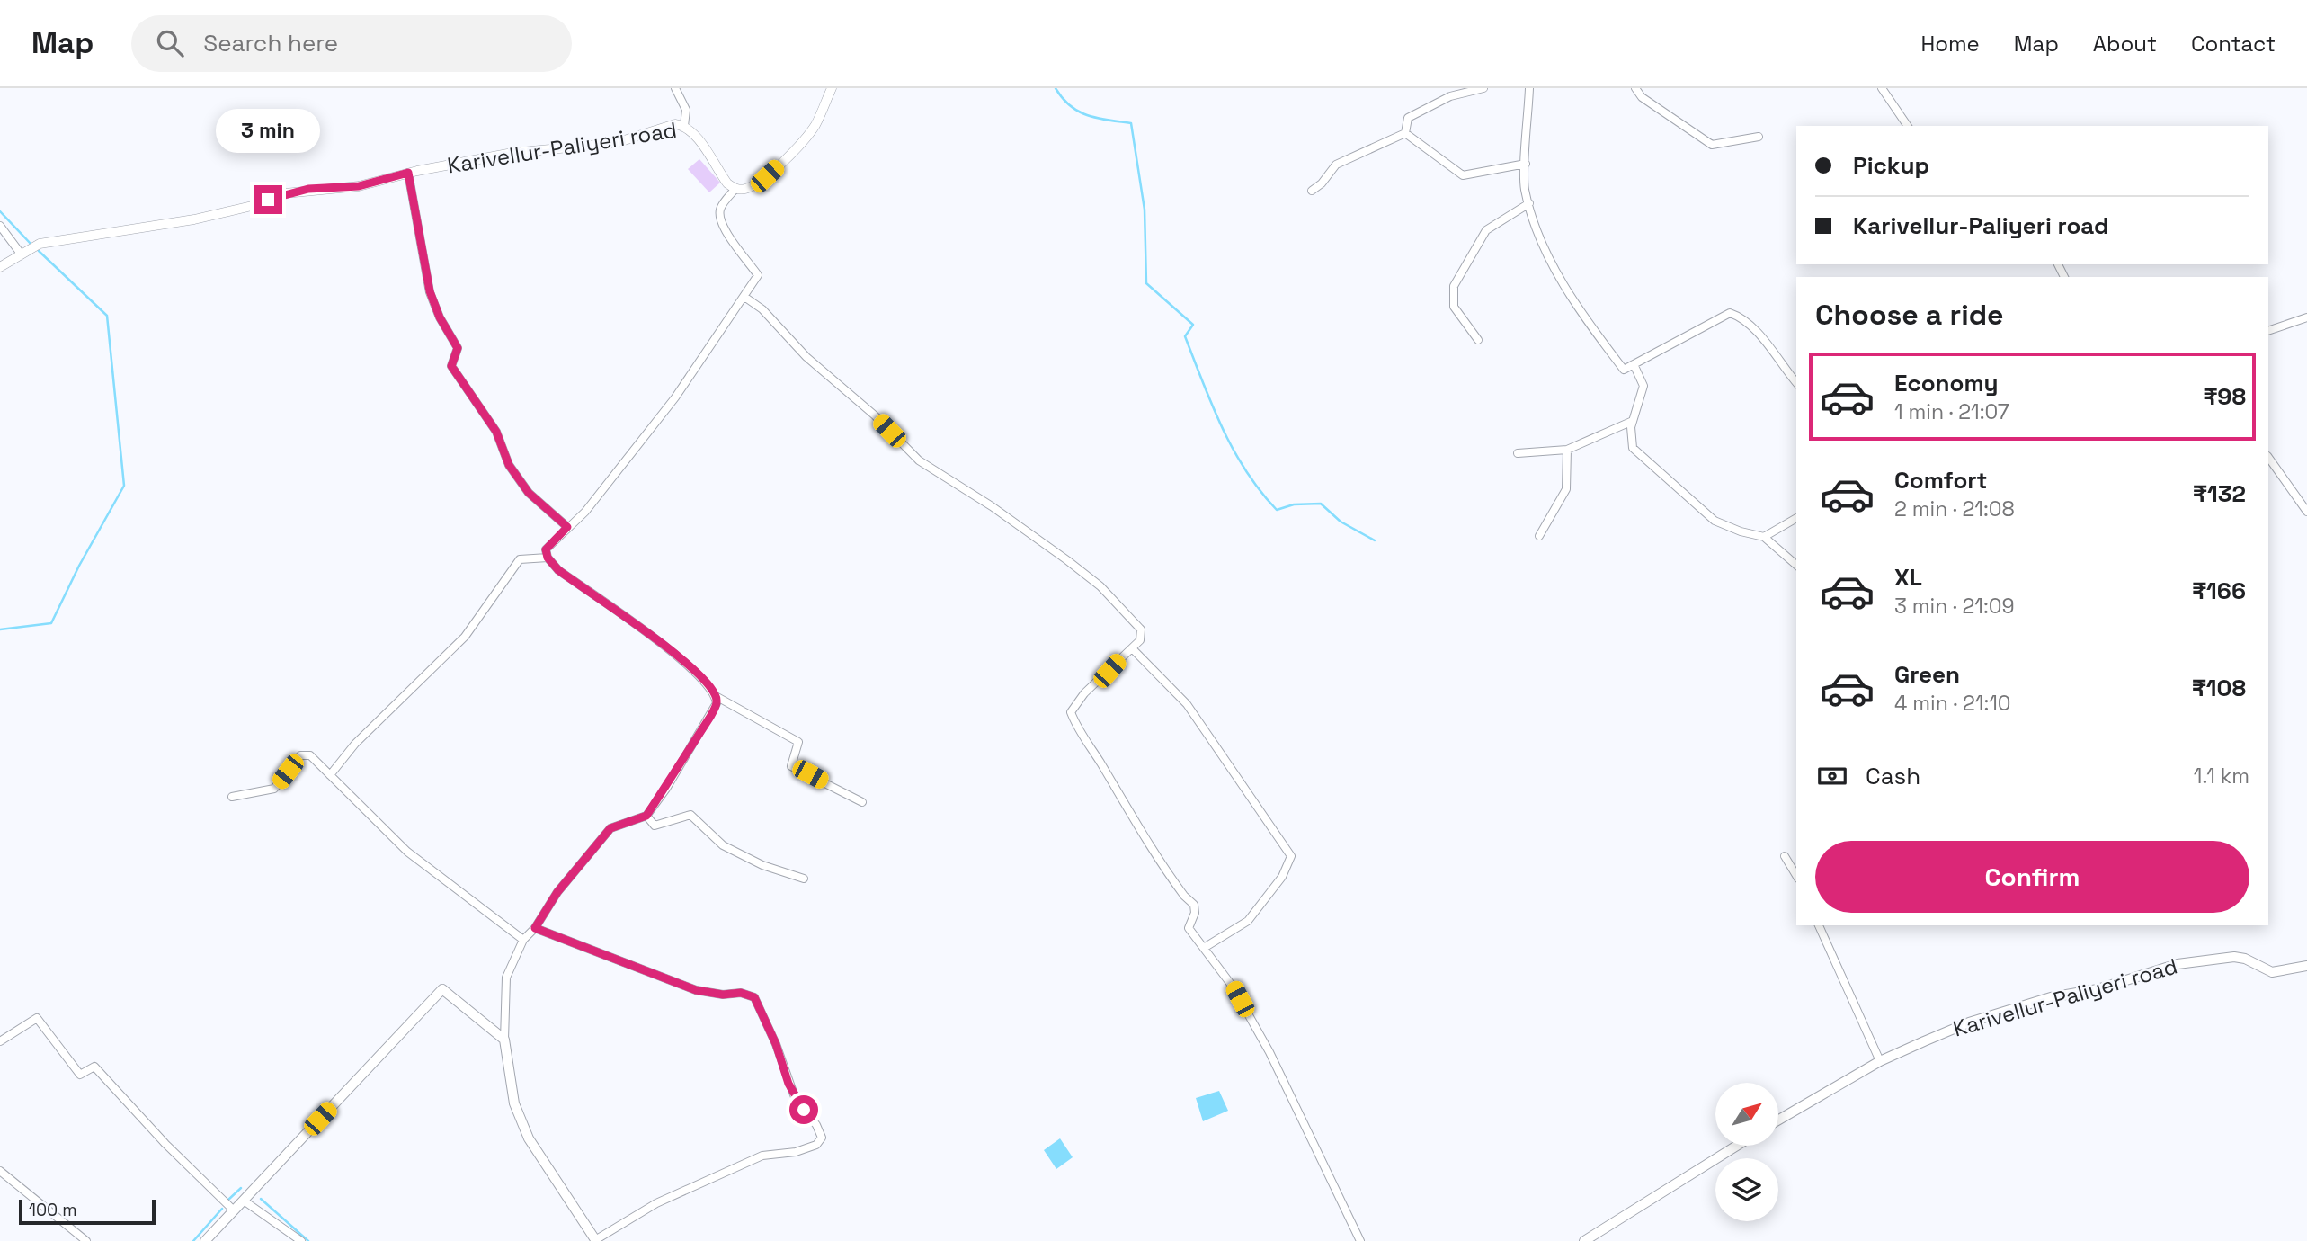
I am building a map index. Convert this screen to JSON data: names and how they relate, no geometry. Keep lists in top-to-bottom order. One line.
{"streets":{"main road":["Karivellur-Paliyeri road"]},"scale_bar":"100 m","north":"top right","page":{"header":"Map","search":"Search here","nav":["Home","Map","About","Contact"],"bubble":"3 min","banner":["Pickup","Karivellur-Paliyeri road"],"heading":"Choose a ride","list":[{"name":"Economy","note":"1 min · 21:07","value":"₹98"},{"name":"Comfort","note":"2 min · 21:08","value":"₹132"},{"name":"XL","note":"3 min · 21:09","value":"₹166"},{"name":"Green","note":"4 min · 21:10","value":"₹108"}],"pay":["Cash","1.1 km"],"buttons":"Confirm","scale":"100 m"}}
